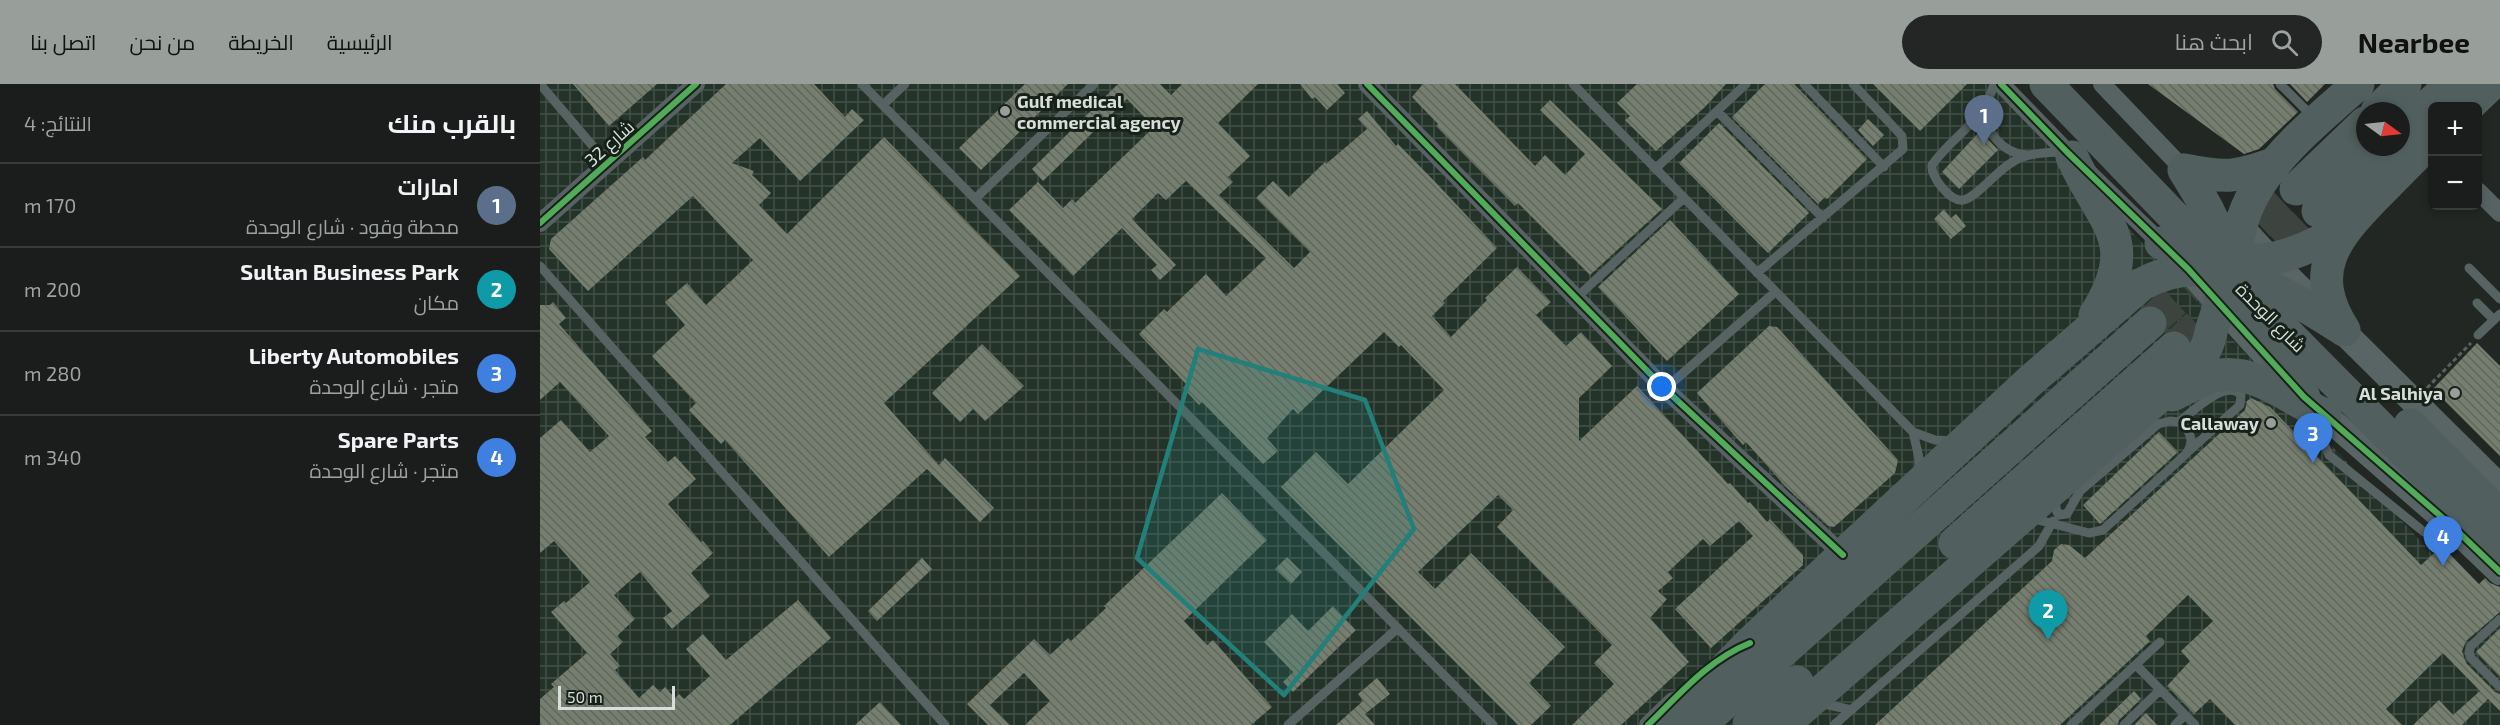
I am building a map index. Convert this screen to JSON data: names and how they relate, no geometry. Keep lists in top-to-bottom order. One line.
{"streets":{"highway":["شارع الوحدة"],"street":["شارع 32"]},"places":["Gulf medical commercial agency","Al Salhiya","Callaway"],"scale_bar":"50 m","north":"right","page":{"header":"Nearbee","search":"ابحث هنا","nav":["الرئيسية","الخريطة","من نحن","اتصل بنا"],"heading":["بالقرب منك","النتائج: 4"],"pins":["1","3","4","2"],"map_buttons":["+","−"],"list":[{"mark":"1","name":"امارات","note":"محطة وقود · شارع الوحدة","value":"170 m"},{"mark":"2","name":"Sultan Business Park","note":"مكان","value":"200 m"},{"mark":"3","name":"Liberty Automobiles","note":"متجر · شارع الوحدة","value":"280 m"},{"mark":"4","name":"Spare Parts","note":"متجر · شارع الوحدة","value":"340 m"}],"scale":"50 m"}}
